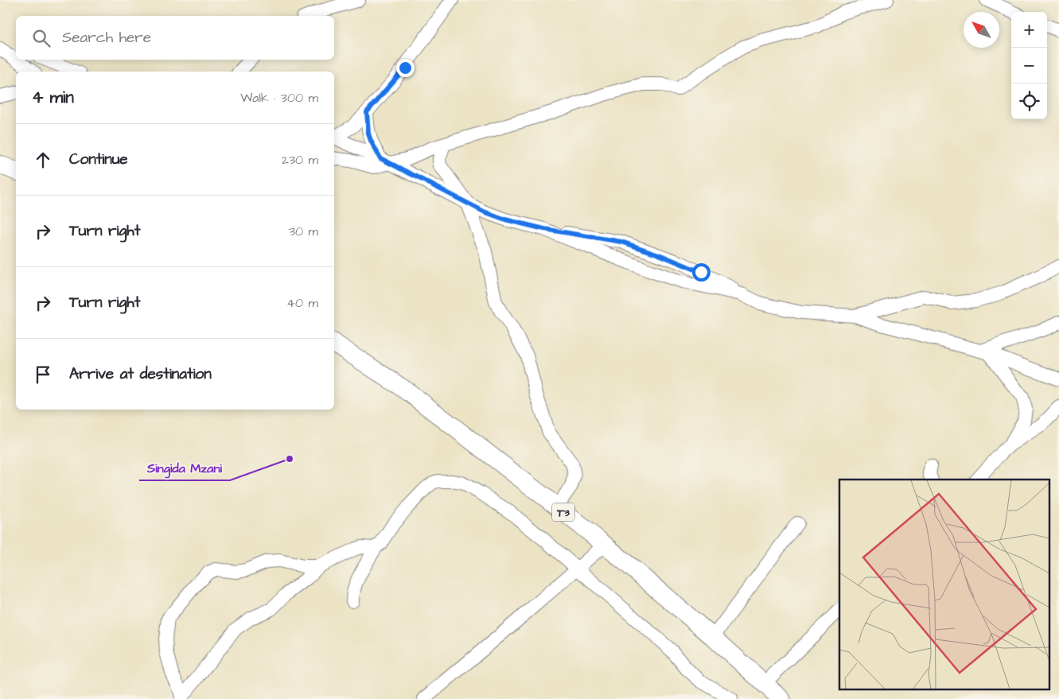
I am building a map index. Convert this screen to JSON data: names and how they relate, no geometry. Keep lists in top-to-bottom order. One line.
{"streets":{"highway":["T3"]},"places":["Singida Mzani"],"north":"top left","page":{"map_buttons":["+","−"],"search":"Search here","heading":["4 min","Walk · 300 m"],"list":[["Continue","230 m"],["Turn right","30 m"],["Turn right","40 m"],"Arrive at destination"]}}
